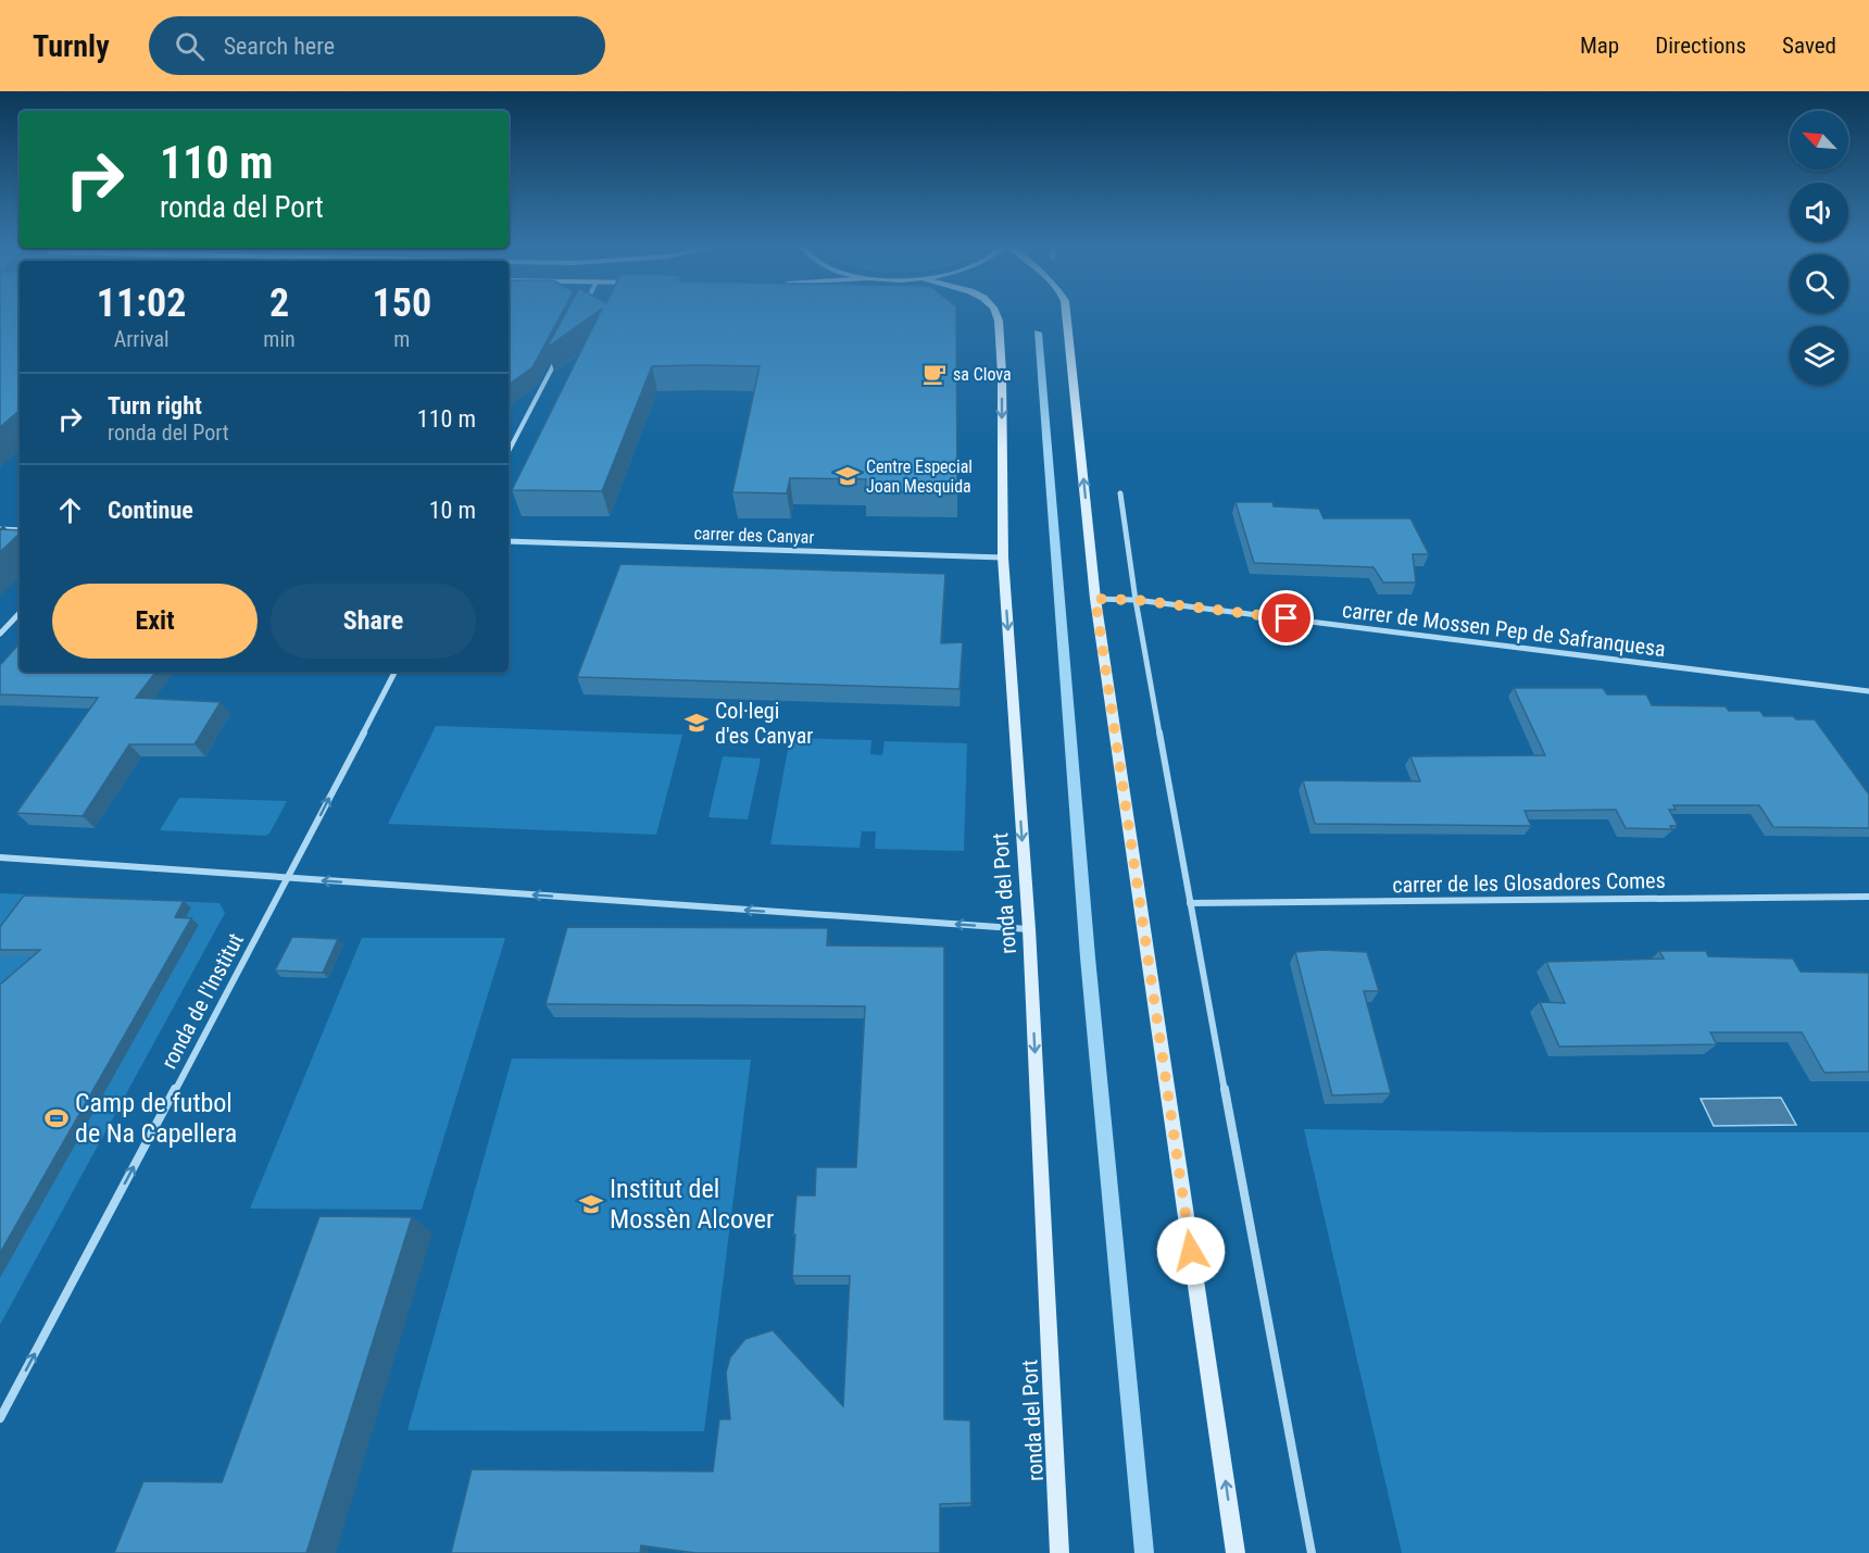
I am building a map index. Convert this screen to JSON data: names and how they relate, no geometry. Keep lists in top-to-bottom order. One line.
{"streets":{"main road":["ronda del Port"],"street":["carrer des Canyar","carrer de Mossen Pep de Safranquesa","carrer de les Glosadores Comes","ronda de l'Institut"]},"crossings":[["carrer des Canyar","ronda del Port"]],"one_way":["ronda de l'Institut"],"places":{"cafe":["sa Clova"],"school or university":["Centre Especial Joan Mesquida","Col·legi d'es Canyar","Institut del Mossèn Alcover"],"sports":["Camp de futbol de Na Capellera"]},"north":"top left","page":{"header":"Turnly","search":"Search here","nav":["Map","Directions","Saved"],"turn":["110 m","ronda del Port"],"eta":["11:02","Arrival","2","min","150","m"],"list":[{"name":"Turn right","note":"ronda del Port","value":"110 m"},{"name":"Continue","value":"10 m"}],"buttons":["Exit","Share"]}}
